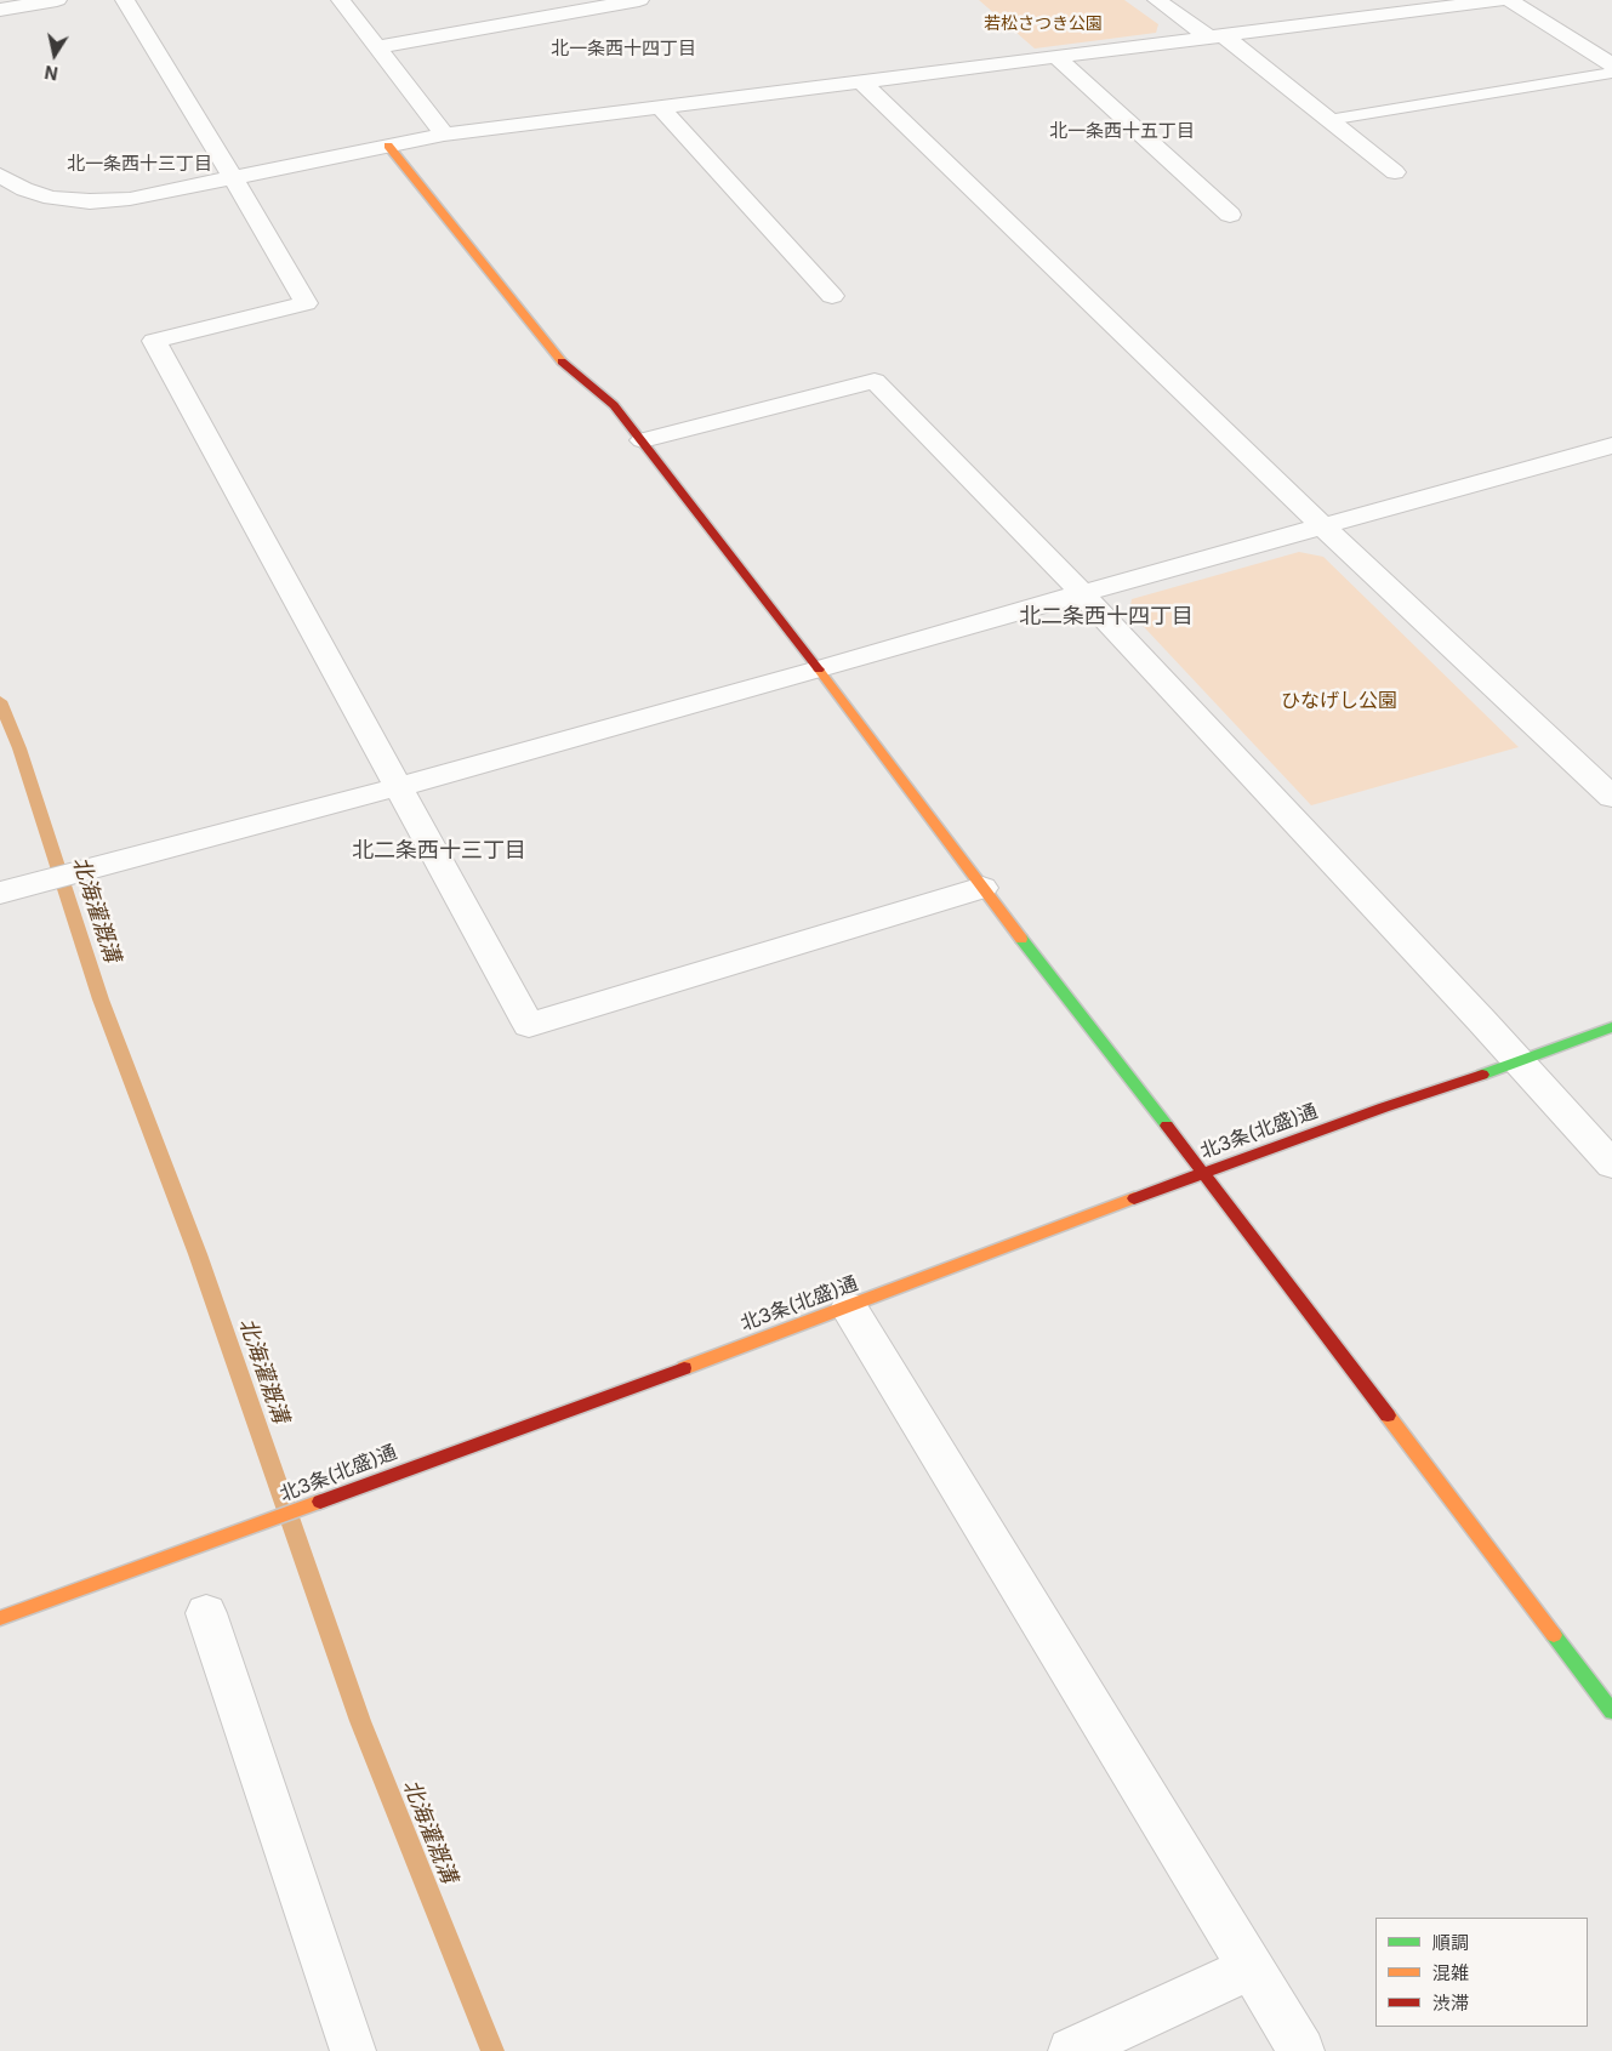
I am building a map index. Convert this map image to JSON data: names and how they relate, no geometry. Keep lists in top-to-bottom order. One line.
{"streets":{"street":["北3条(北盛)通"]},"districts":["北一条西十四丁目","北一条西十五丁目","北一条西十三丁目","北二条西十四丁目","北二条西十三丁目"],"water":["北海灌漑溝"],"parks":["若松さつき公園","ひなげし公園"],"legend":["順調","混雑","渋滞"],"north":"bottom"}
